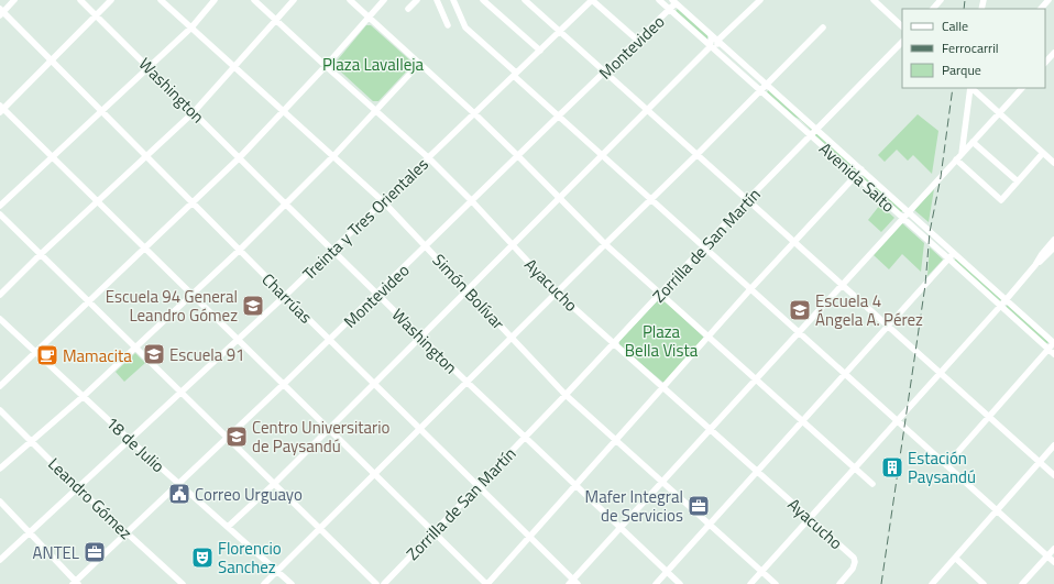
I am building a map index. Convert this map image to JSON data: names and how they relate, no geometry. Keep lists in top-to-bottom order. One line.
{"streets":{"street":["Montevideo","Washington","Avenida Salto","Treinta y Tres Orientales","Zorrilla de San Martín","Ayacucho","Simón Bolívar","Charrúas","18 de Julio","Leandro Gómez"]},"crossings":[["Montevideo","Washington"],["Montevideo","Avenida Salto"],["Montevideo","Ayacucho"],["Montevideo","Simón Bolívar"],["Montevideo","Charrúas"],["Montevideo","18 de Julio"],["Montevideo","Leandro Gómez"],["Washington","Treinta y Tres Orientales"],["Washington","Zorrilla de San Martín"],["Avenida Salto","Zorrilla de San Martín"],["Treinta y Tres Orientales","Ayacucho"],["Treinta y Tres Orientales","Simón Bolívar"],["Treinta y Tres Orientales","Charrúas"],["Treinta y Tres Orientales","18 de Julio"],["Treinta y Tres Orientales","Leandro Gómez"],["Zorrilla de San Martín","Ayacucho"],["Zorrilla de San Martín","Simón Bolívar"],["Zorrilla de San Martín","Charrúas"]],"parks":["Plaza Lavalleja","Plaza Bella Vista"],"places":{"school or university":["Escuela 94 General Leandro Gómez","Escuela 4 Ángela A. Pérez","Escuela 91","Centro Universitario de Paysandú"],"cafe":["Mamacita"],"building":["Estación Paysandú"],"public building":["Correo Urguayo"],"office":["Mafer Integral de Servicios","ANTEL"],"theatre":["Florencio Sanchez"]},"legend":["Calle","Ferrocarril","Parque"]}
